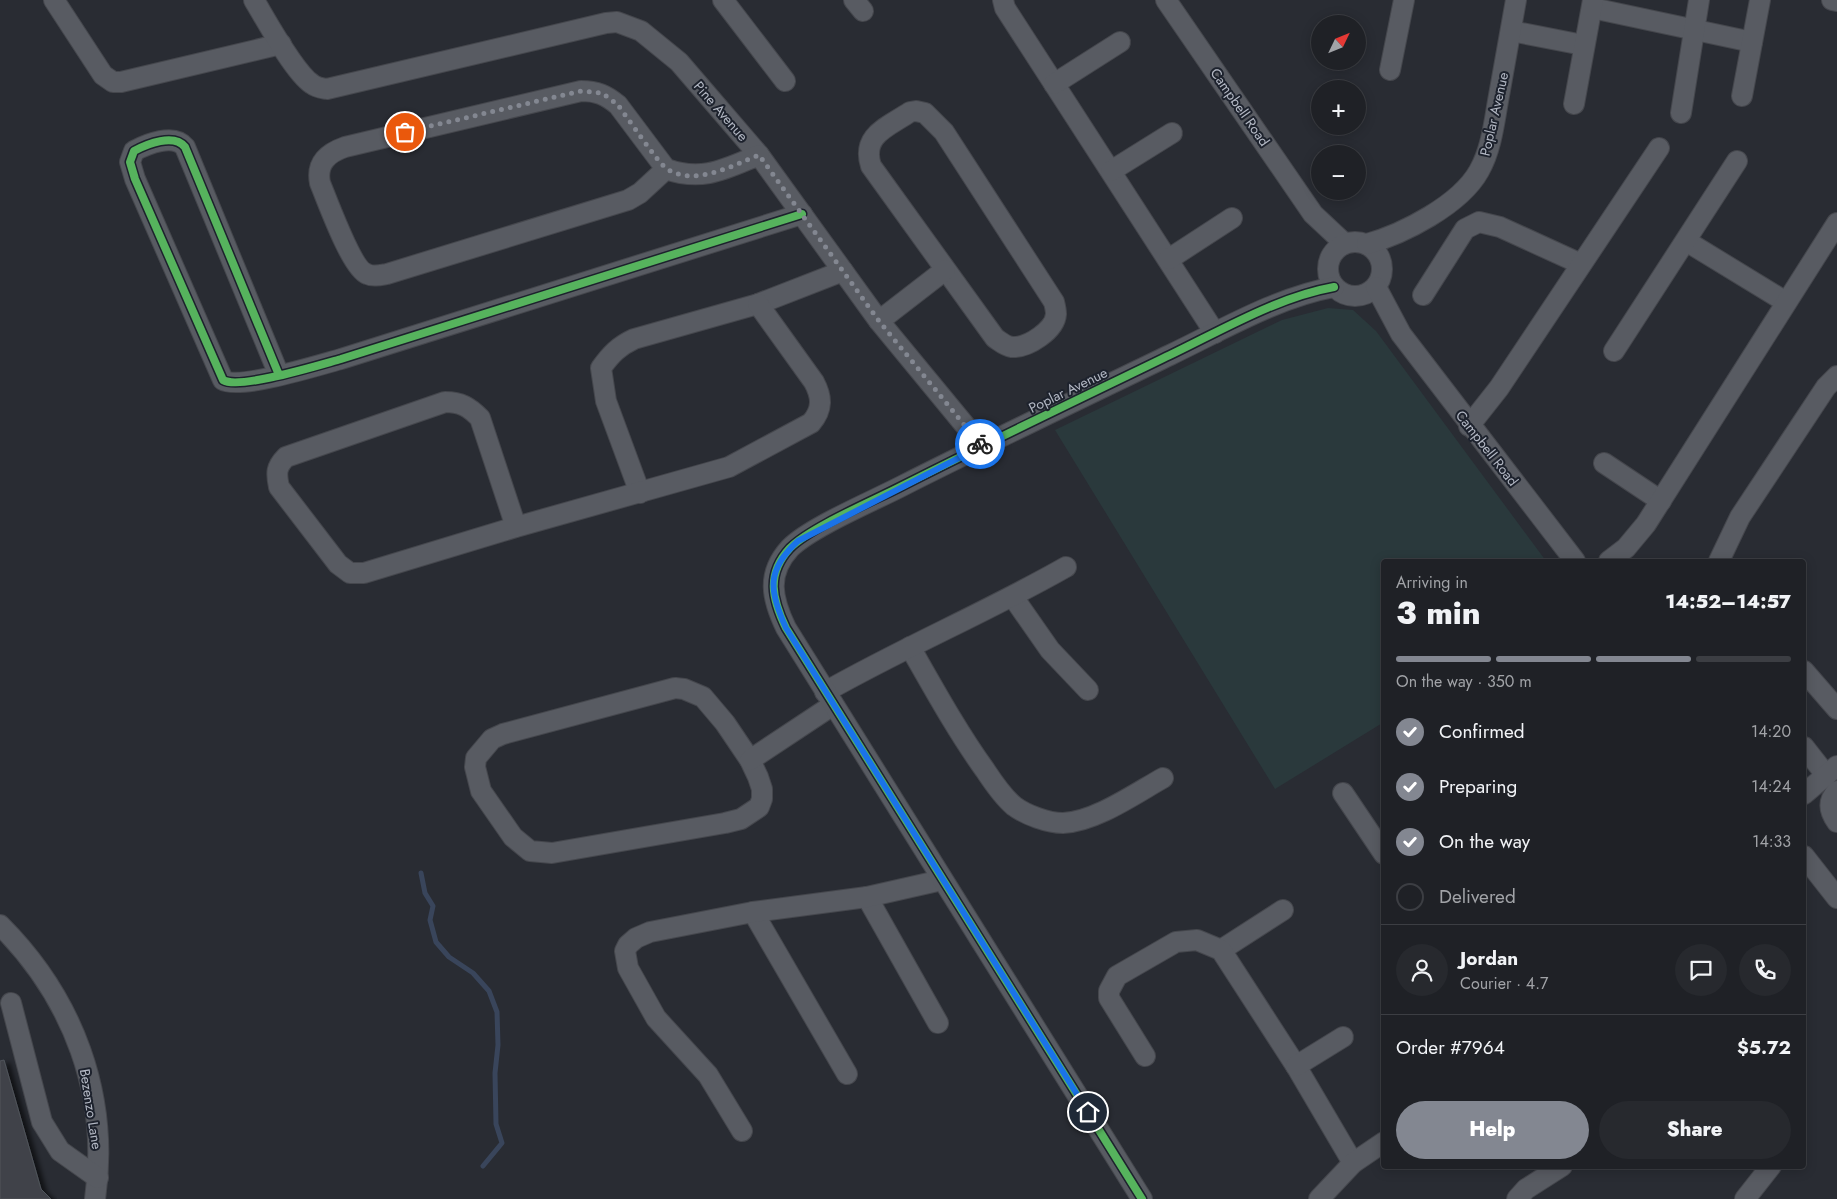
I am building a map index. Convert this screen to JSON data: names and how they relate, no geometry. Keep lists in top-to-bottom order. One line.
{"streets":{"street":["Campbell Road","Pine Avenue","Poplar Avenue","Bezenzo Lane"]},"crossings":[["Campbell Road","Poplar Avenue"],["Pine Avenue","Poplar Avenue"]],"north":"top right","page":{"map_buttons":["+","−"],"heading":["3 min","Arriving in","14:52–14:57"],"panel":["Jordan","Courier · 4.7","Order #7964","$5.72"],"bar":"On the way · 350 m","list":[["Confirmed","14:20"],["Preparing","14:24"],["On the way","14:33"],"Delivered"],"buttons":["Help","Share"]}}
